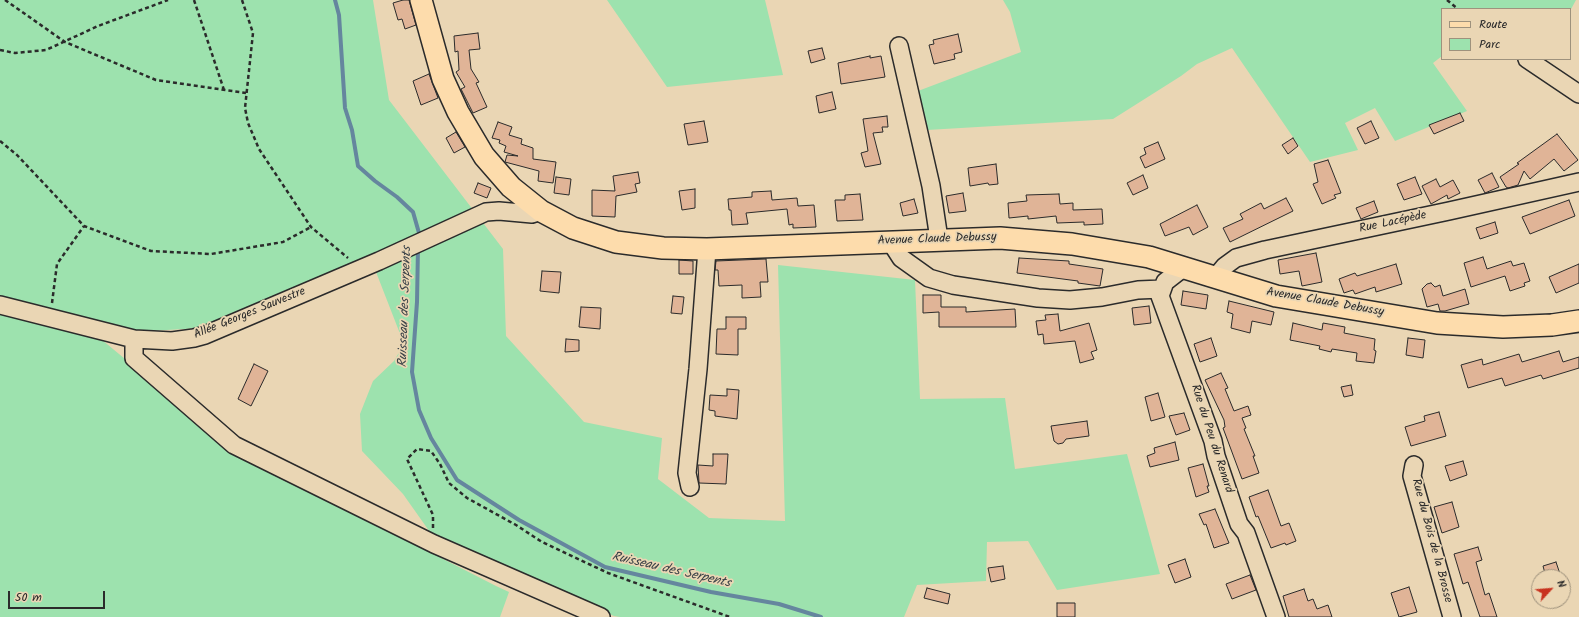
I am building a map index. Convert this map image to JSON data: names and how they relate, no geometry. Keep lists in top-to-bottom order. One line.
{"streets":{"main road":["Avenue Claude Debussy"],"street":["Rue Lacépède","Allée Georges Sauvestre","Rue du Peu du Renard","Rue du Bois de la Brosse"]},"crossings":[["Rue Lacépède","Avenue Claude Debussy"],["Avenue Claude Debussy","Allée Georges Sauvestre"]],"water":["Ruisseau des Serpents"],"legend":["Route","Parc"],"scale_bar":"50 m","north":"top right"}
